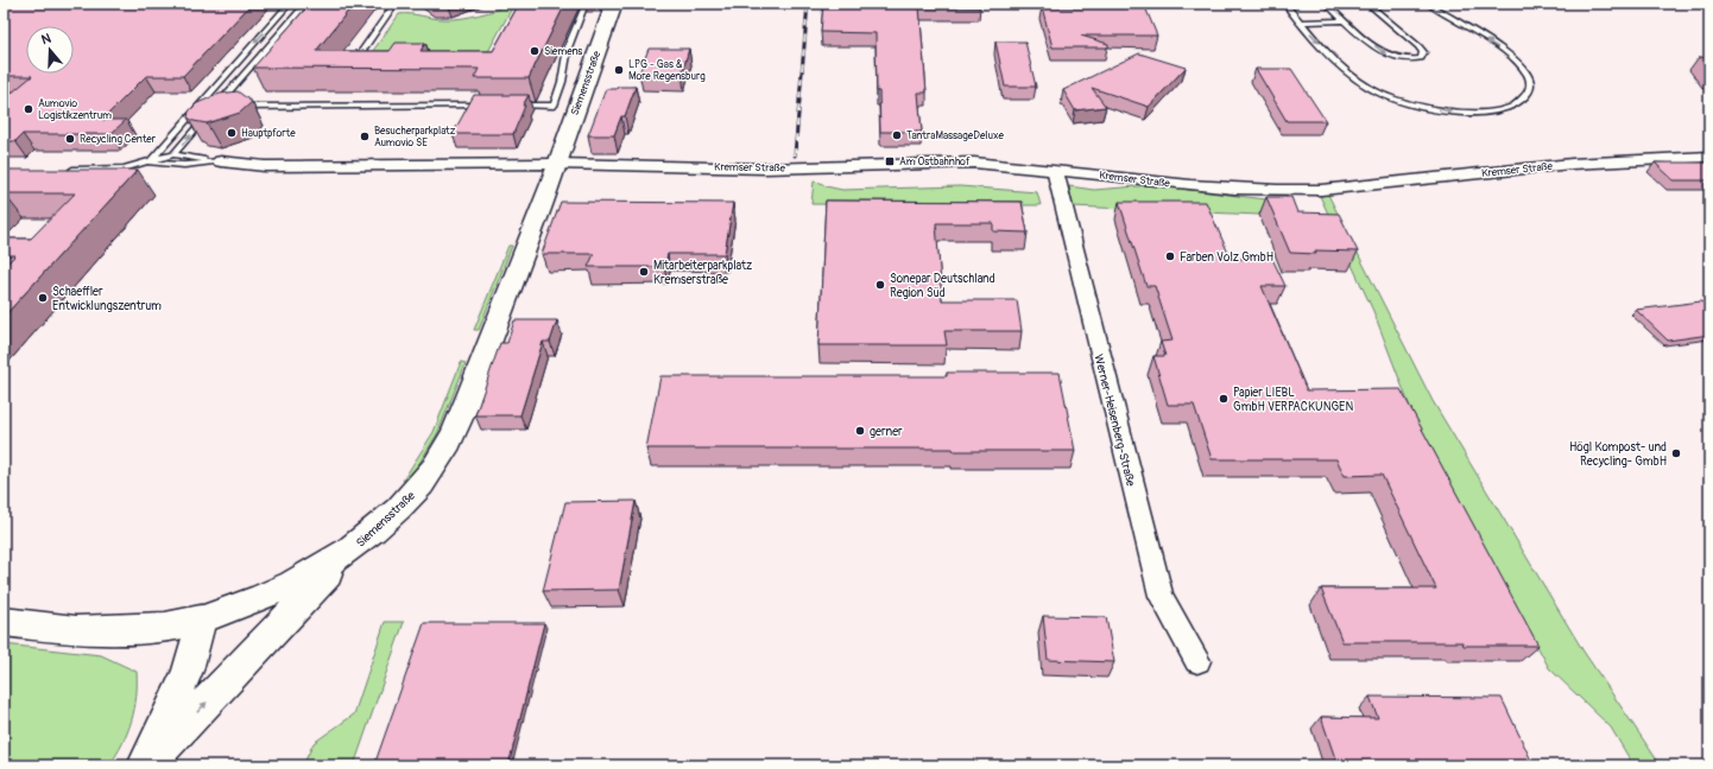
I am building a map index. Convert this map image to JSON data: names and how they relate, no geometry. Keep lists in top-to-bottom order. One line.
{"streets":{"street":["Siemensstraße","Kremser Straße","Werner-Heisenberg-Straße"]},"crossings":[["Siemensstraße","Kremser Straße"],["Kremser Straße","Werner-Heisenberg-Straße"]],"places":{"other":["Siemens","LPG - Gas & More Regensburg","Aumovio Logistikzentrum","Hauptpforte","TantraMassageDeluxe","Besucherparkplatz Aumovio SE","Recycling Center","Farben Volz GmbH","Mitarbeiterparkplatz Kremserstraße","Sonepar Deutschland Region Süd","Schaeffler Entwicklungszentrum","Papier LIEBL GmbH VERPACKUNGEN","gerner","Högl Kompost- und Recycling- GmbH"],"transit":["Am Ostbahnhof"]},"north":"top"}
